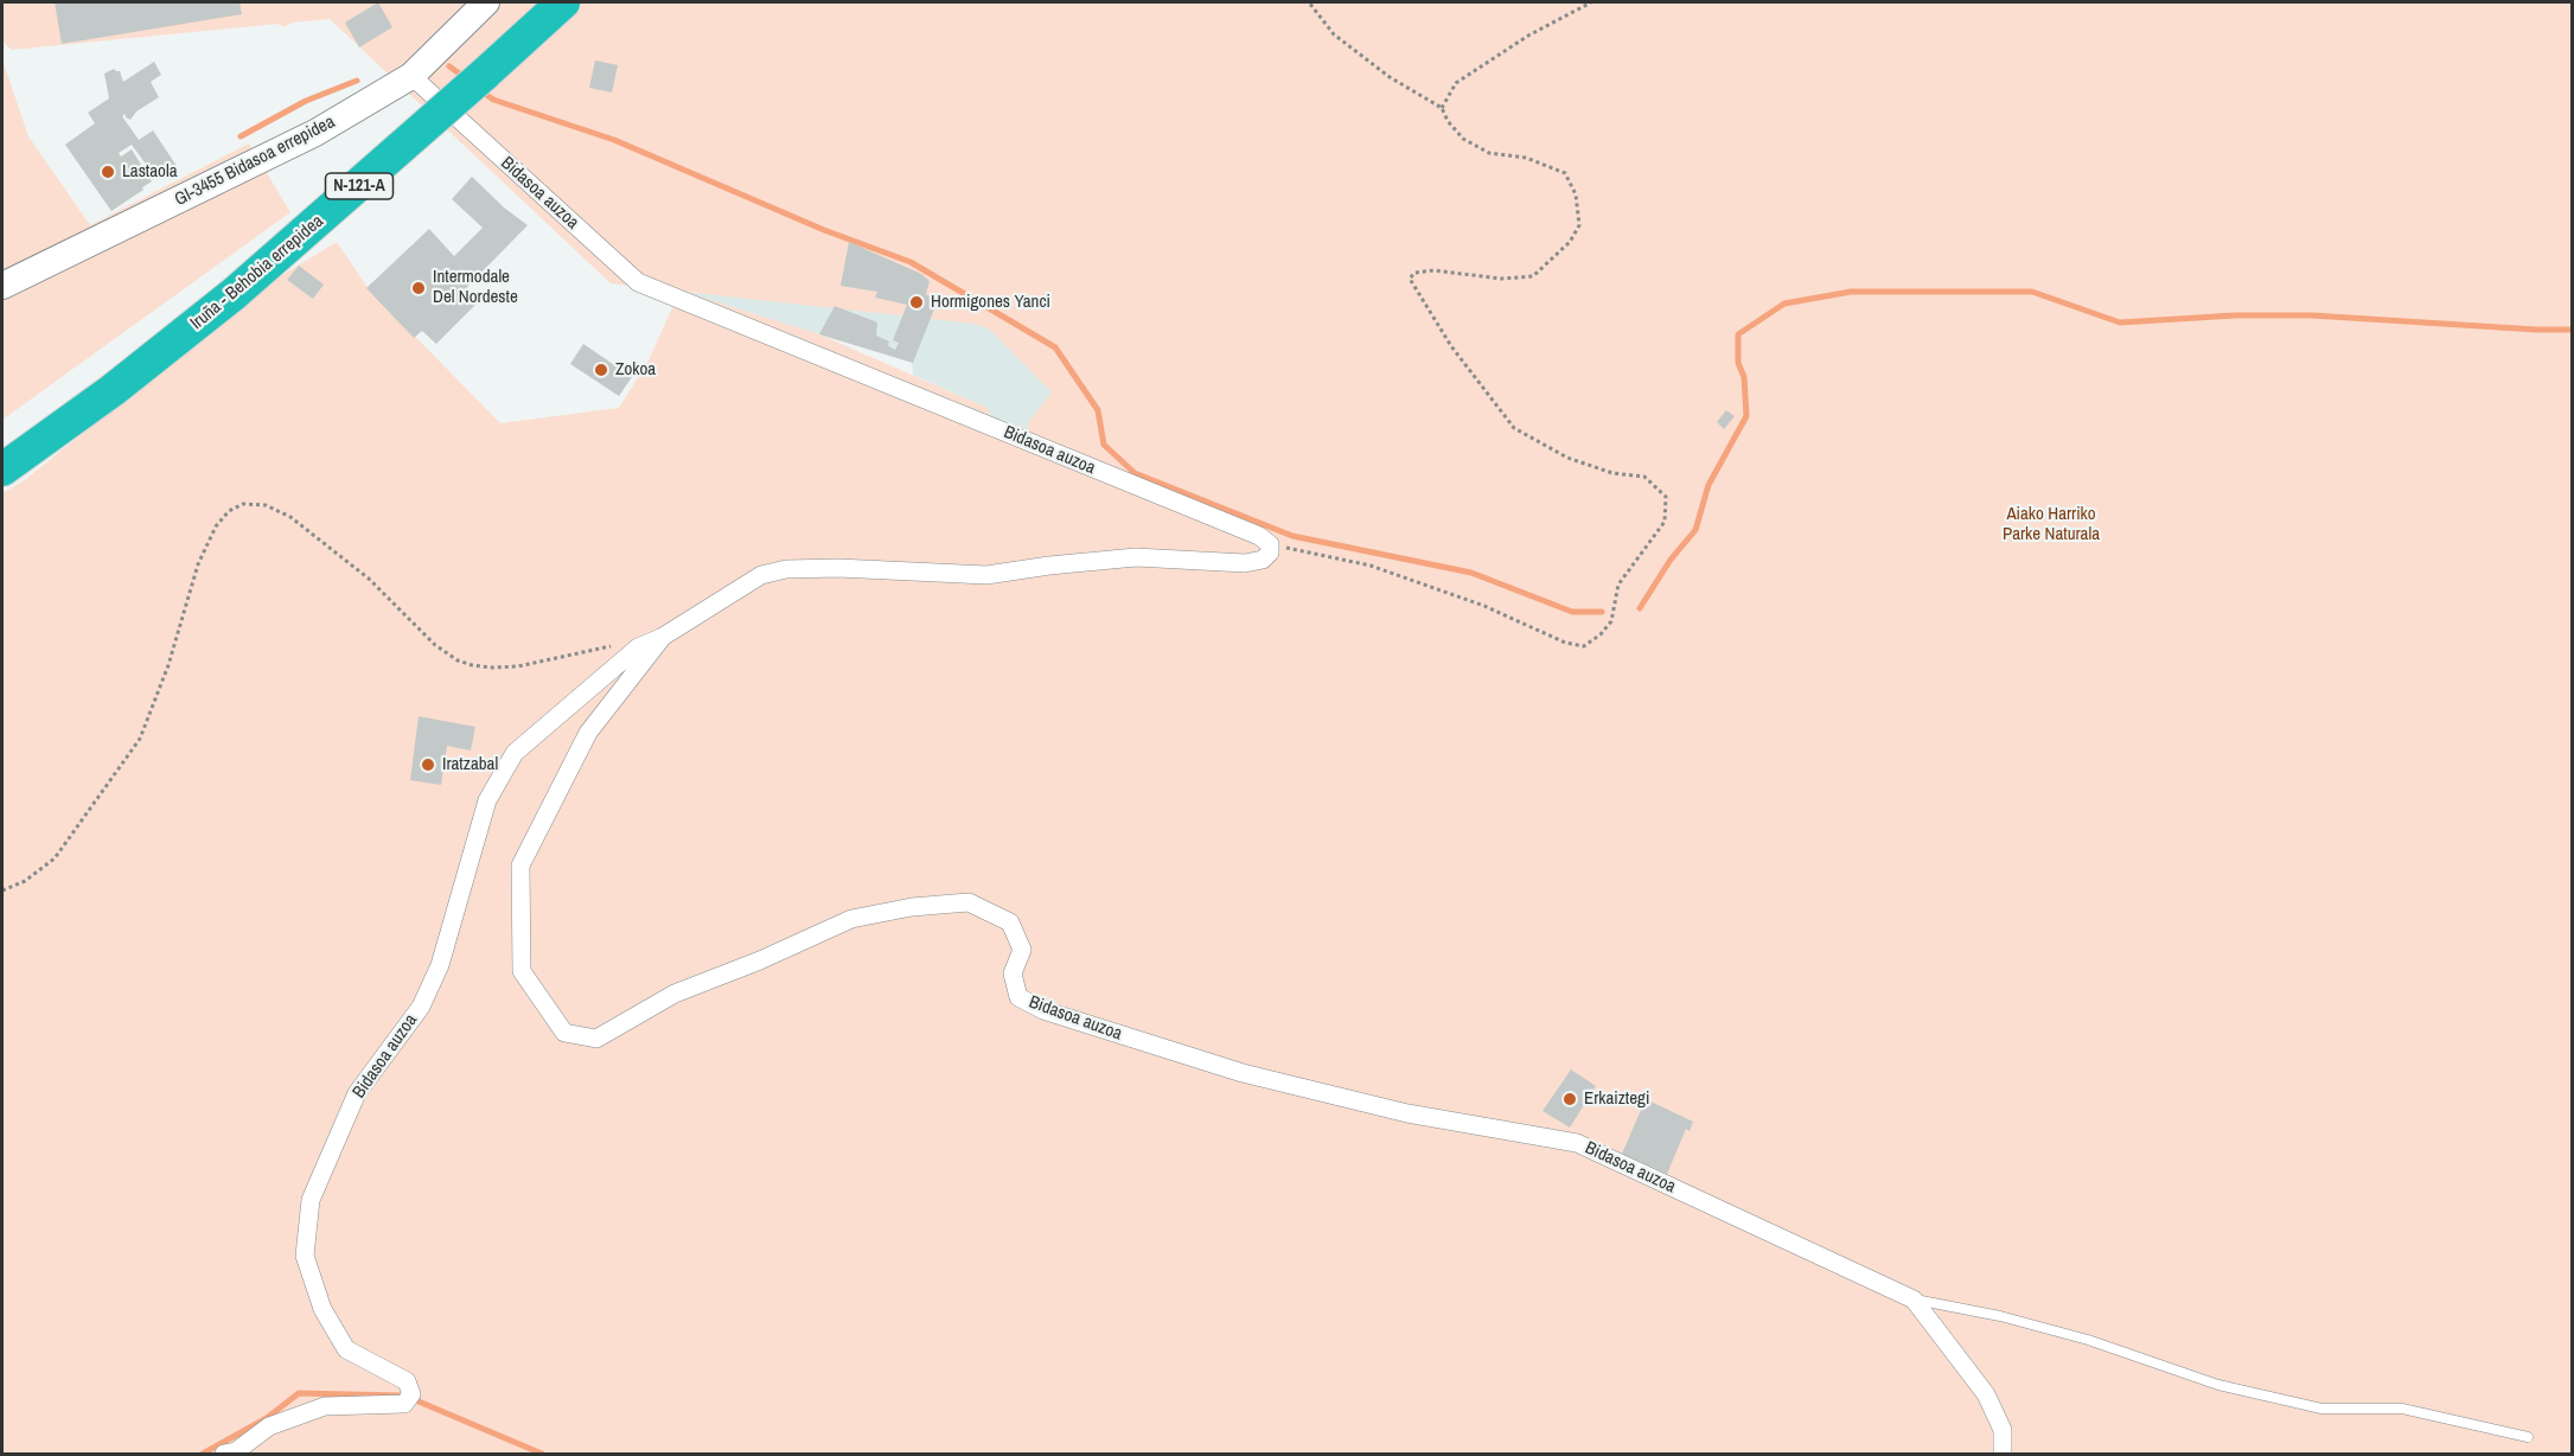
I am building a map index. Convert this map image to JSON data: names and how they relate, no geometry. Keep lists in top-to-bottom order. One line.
{"streets":{"highway":["N-121-A","Iruña - Behobia errepidea"],"street":["GI-3455 Bidasoa errepidea","Bidasoa auzoa"]},"crossings":[["GI-3455 Bidasoa errepidea","Bidasoa auzoa"]],"parks":["Aiako Harriko Parke Naturala"],"places":["Lastaola","Intermodale Del Nordeste","Hormigones Yanci","Zokoa","Iratzabal","Erkaiztegi"]}
